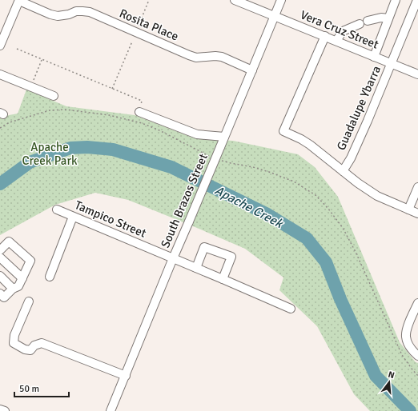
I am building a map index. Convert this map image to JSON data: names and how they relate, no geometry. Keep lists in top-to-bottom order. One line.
{"streets":{"street":["Rosita Place","Vera Cruz Street","Guadalupe Ybarra","South Brazos Street","Tampico Street"]},"crossings":[["Rosita Place","South Brazos Street"],["Vera Cruz Street","Guadalupe Ybarra"],["Vera Cruz Street","South Brazos Street"],["South Brazos Street","Tampico Street"]],"water":["Apache Creek"],"parks":["Apache Creek Park"],"scale_bar":"50 m","north":"top"}
